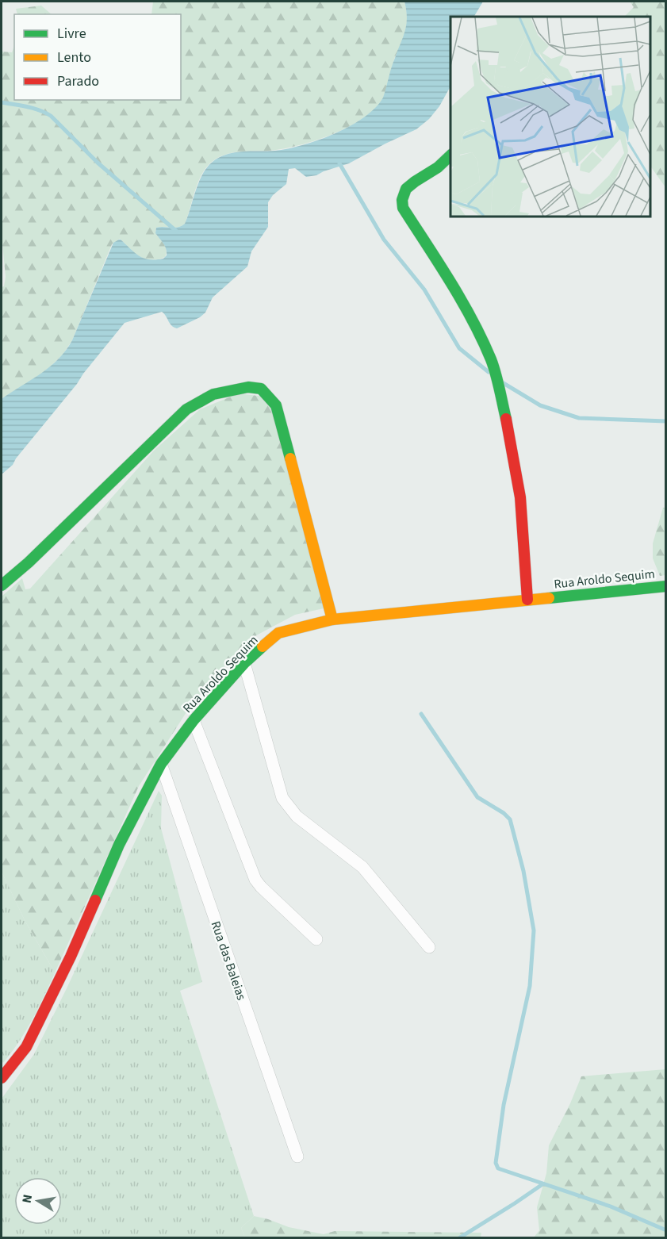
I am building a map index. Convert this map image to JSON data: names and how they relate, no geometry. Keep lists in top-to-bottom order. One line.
{"streets":{"street":["Rua Aroldo Sequim","Rua das Baleias"]},"crossings":[["Rua Aroldo Sequim","Rua das Baleias"]],"legend":["Livre","Lento","Parado"],"north":"left"}
